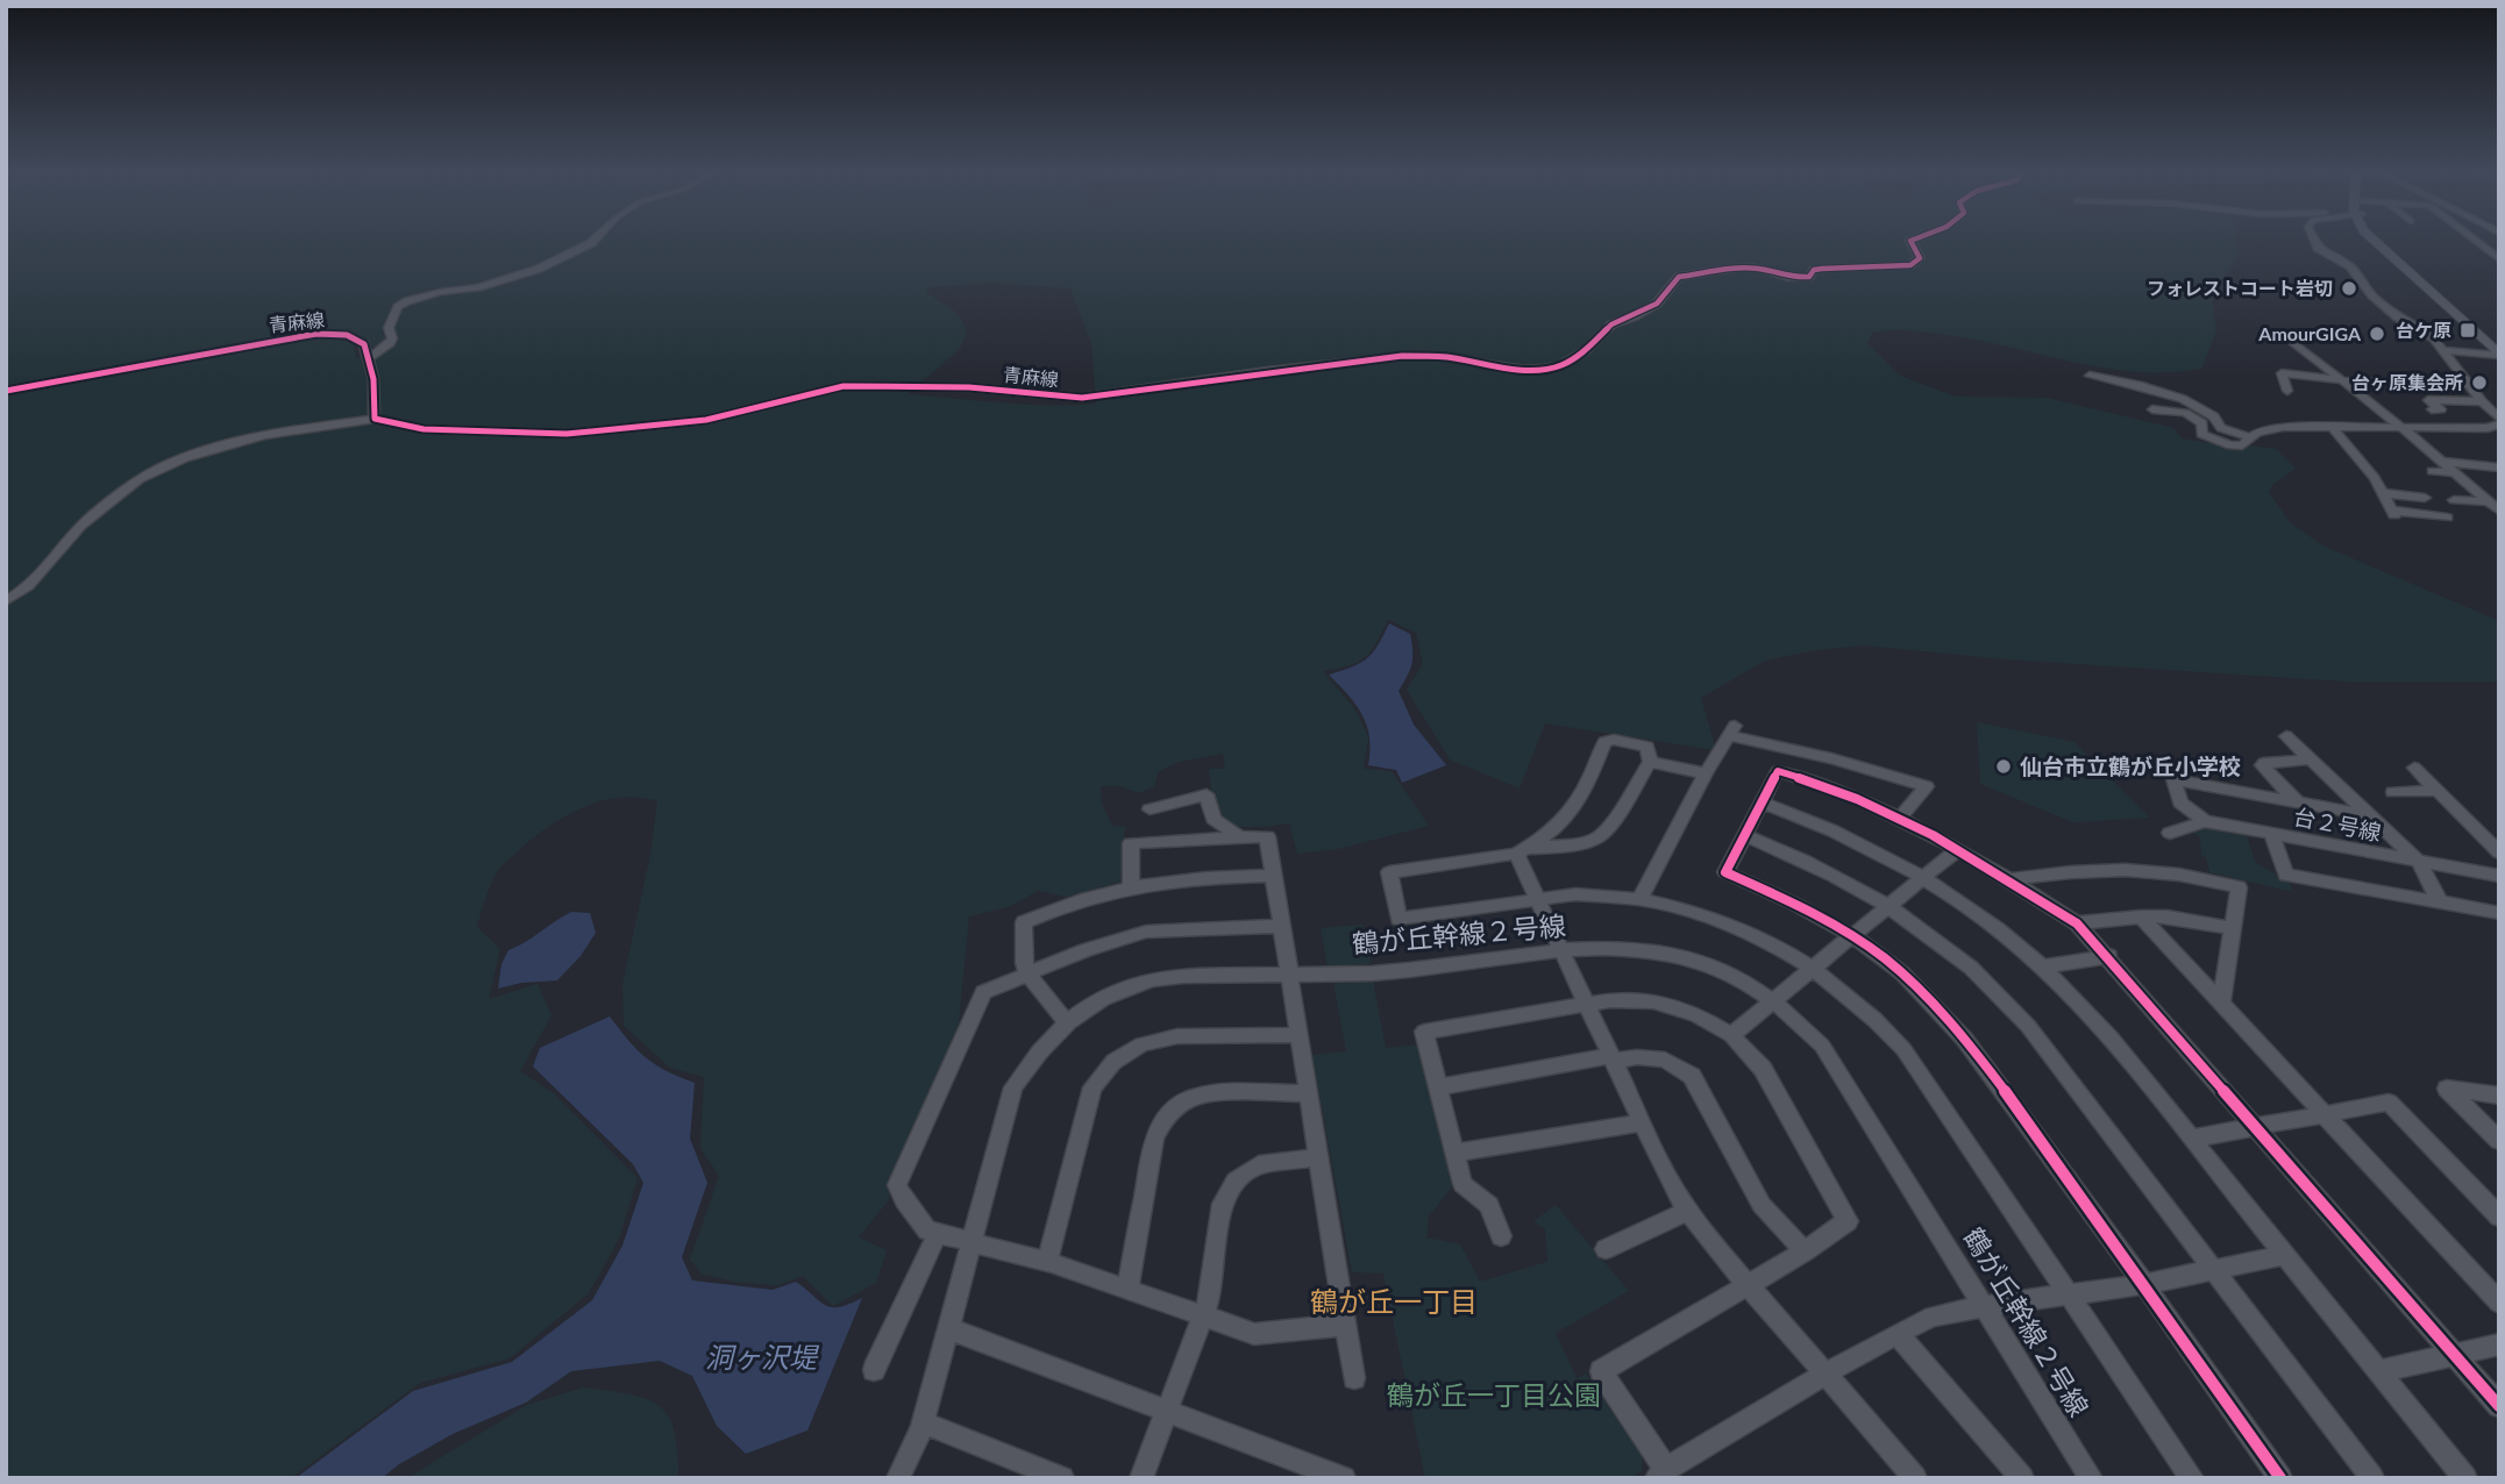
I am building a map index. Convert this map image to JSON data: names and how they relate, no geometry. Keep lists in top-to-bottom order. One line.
{"streets":{"street":["青麻線","台２号線","鶴が丘幹線２号線"]},"districts":["鶴が丘一丁目"],"water":["洞ヶ沢堤"],"parks":["鶴が丘一丁目公園"],"places":{"other":["フォレストコート岩切","AmourGIGA","台ヶ原集会所","仙台市立鶴が丘小学校"],"transit":["台ケ原"]}}
